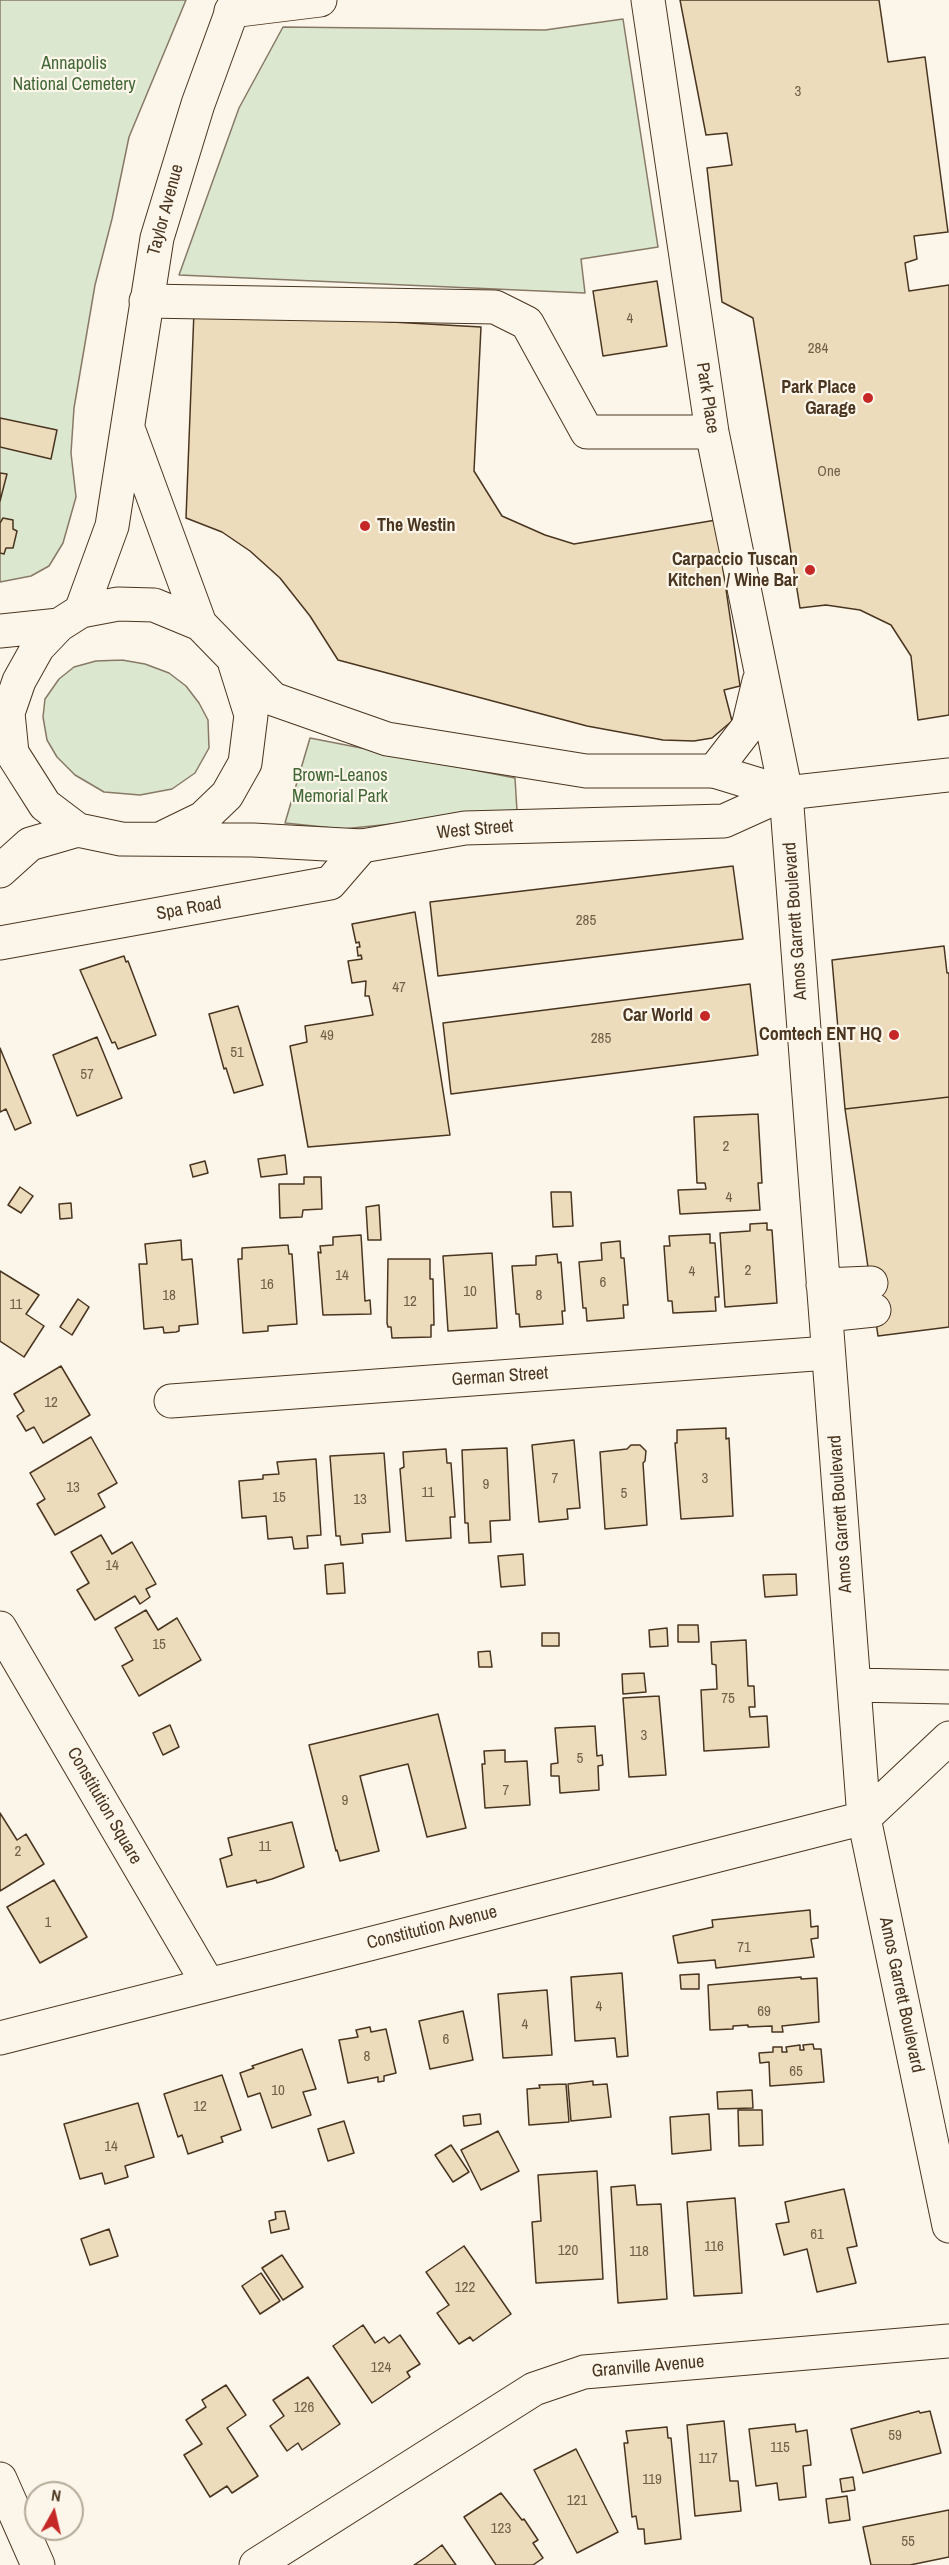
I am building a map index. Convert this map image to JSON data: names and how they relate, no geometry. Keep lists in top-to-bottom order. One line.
{"streets":{"street":["Taylor Avenue","Park Place","West Street","Spa Road","Amos Garrett Boulevard","German Street","Constitution Square","Constitution Avenue","Granville Avenue"]},"crossings":[["Taylor Avenue","West Street"],["Park Place","West Street"],["Park Place","Amos Garrett Boulevard"],["West Street","Spa Road"],["West Street","Amos Garrett Boulevard"],["Amos Garrett Boulevard","German Street"],["Amos Garrett Boulevard","Constitution Avenue"],["Constitution Square","Constitution Avenue"]],"parks":["Annapolis National Cemetery","Brown-Leanos Memorial Park"],"places":["Park Place Garage","The Westin","Carpaccio Tuscan Kitchen / Wine Bar","Car World","Comtech ENT HQ"],"house_numbers":["3","4","284","One","285","47","49","285","51","57","2","4","2","4","14","6","16","10","18","8","12","11","12","7","3","9","13","11","5","15","13","14","15","75","3","5","7","9","11","2","1","71","4","69","4","6","8","65","10","12","14","61","116","120","118","122","124","126","59","115","117","119","121","123","55"],"north":"top"}
